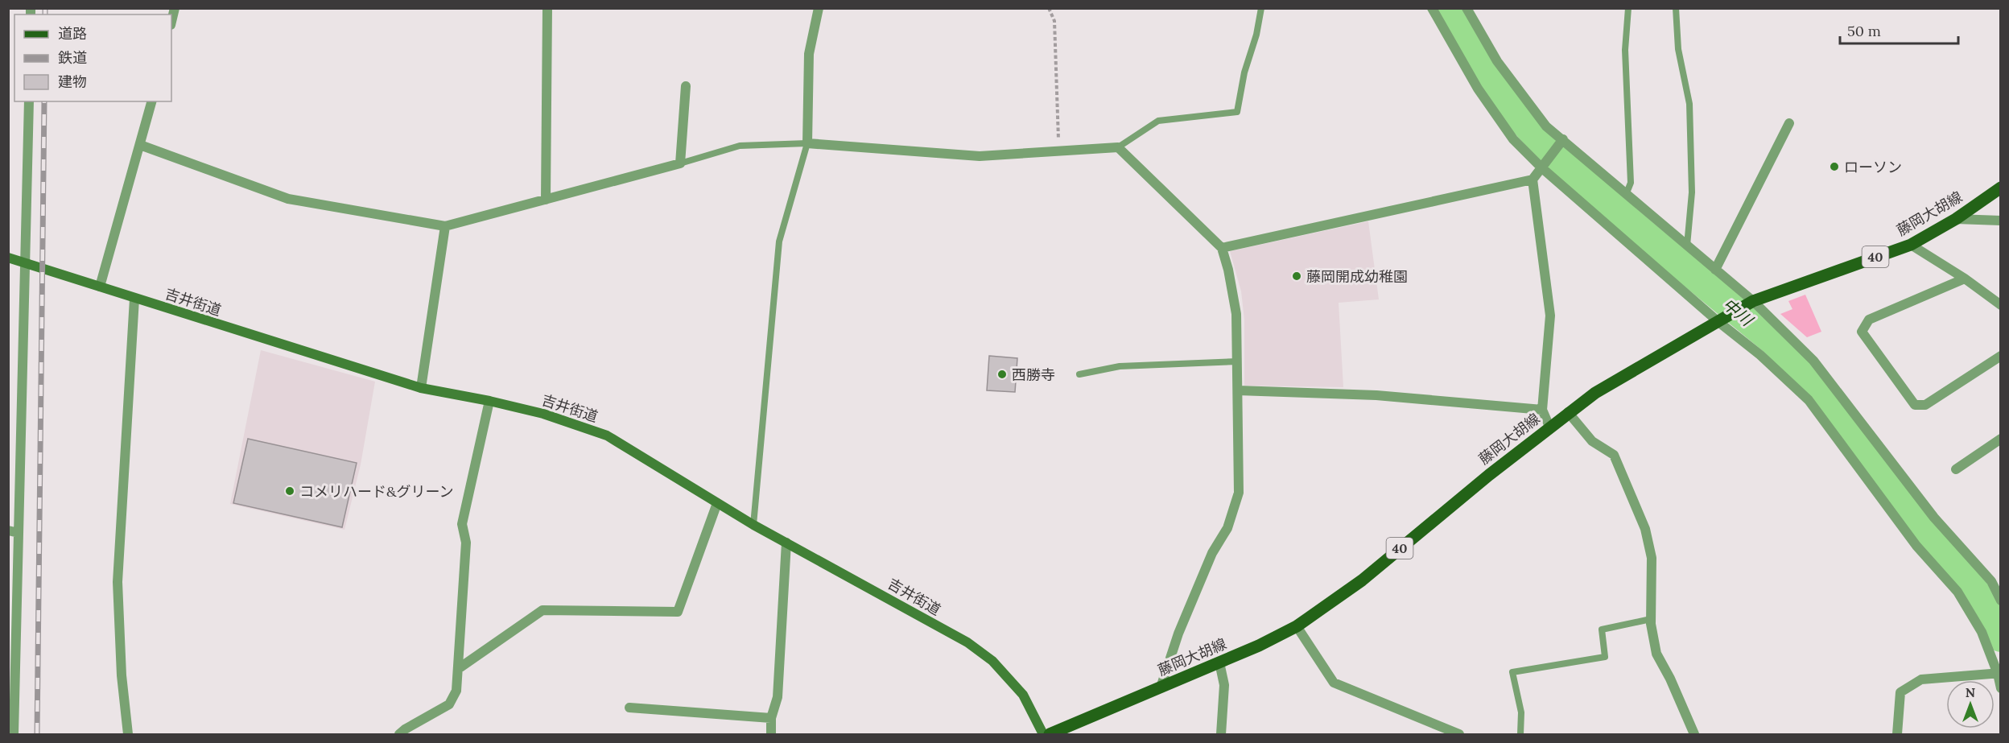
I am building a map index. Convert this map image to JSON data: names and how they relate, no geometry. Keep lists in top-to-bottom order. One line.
{"streets":{"main road":["藤岡大胡線","40","吉井街道"]},"water":["中川"],"places":["ローソン","藤岡開成幼稚園","西勝寺","コメリハード&グリーン"],"legend":["道路","鉄道","建物"],"scale_bar":"50 m","north":"top"}
